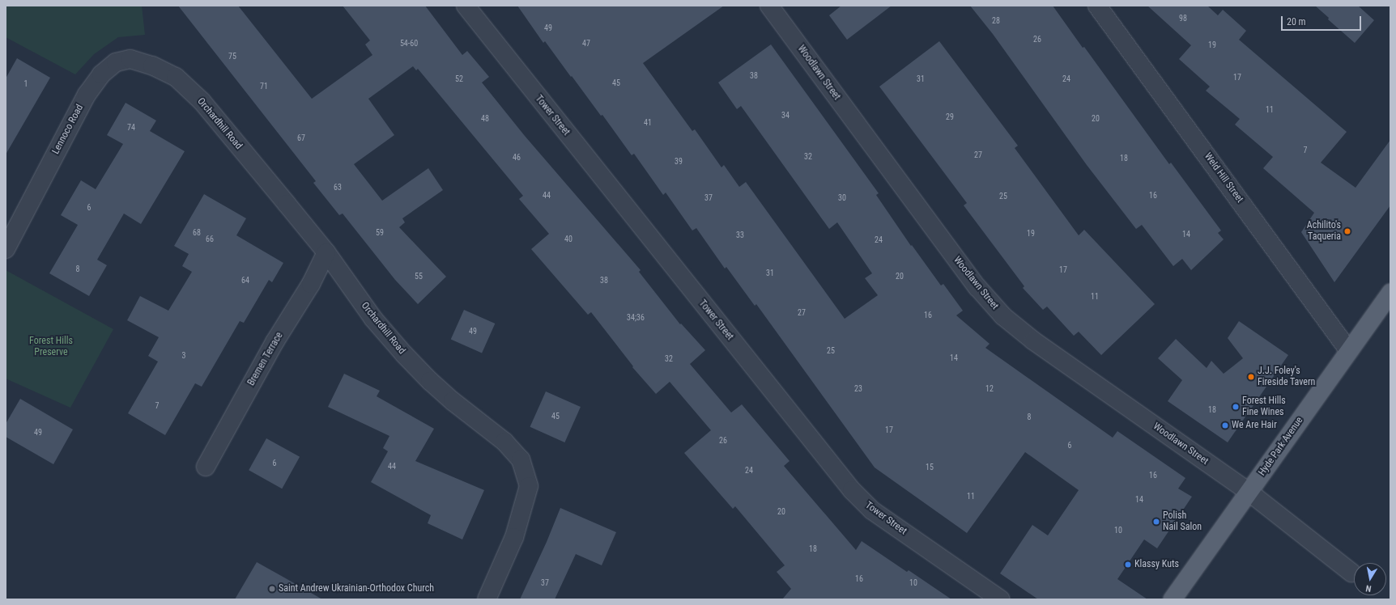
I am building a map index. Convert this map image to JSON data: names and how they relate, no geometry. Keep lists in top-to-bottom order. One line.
{"streets":{"main road":["Hyde Park Avenue"],"street":["Woodlawn Street","Tower Street","Orchardhill Road","Lennoco Road","Weld Hill Street","Bremen Terrace"]},"crossings":[["Woodlawn Street","Hyde Park Avenue"],["Orchardhill Road","Lennoco Road"],["Orchardhill Road","Bremen Terrace"],["Weld Hill Street","Hyde Park Avenue"]],"parks":["Forest Hills Preserve"],"places":["Achilito's Taqueria","J.J. Foley's Fireside Tavern","Forest Hills Fine Wines","We Are Hair","Polish Nail Salon","Klassy Kuts","Saint Andrew Ukrainian-Orthodox Church"],"house_numbers":["98","28","49","26","54-60","47","19","75","38","17","52","31","24","45","1","71","11","34","29","48","20","41","74","67","7","27","32","46","18","39","63","44","16","25","37","30","6","68","59","19","14","33","66","40","24","8","17","31","55","20","64","38","11","27","16","34;36","49","25","3","14","32","23","12","7","18","45","8","17","49","26","6","6","44","15","24","16","11","14","20","10","18","16","37","10"],"scale_bar":"20 m","north":"bottom"}
